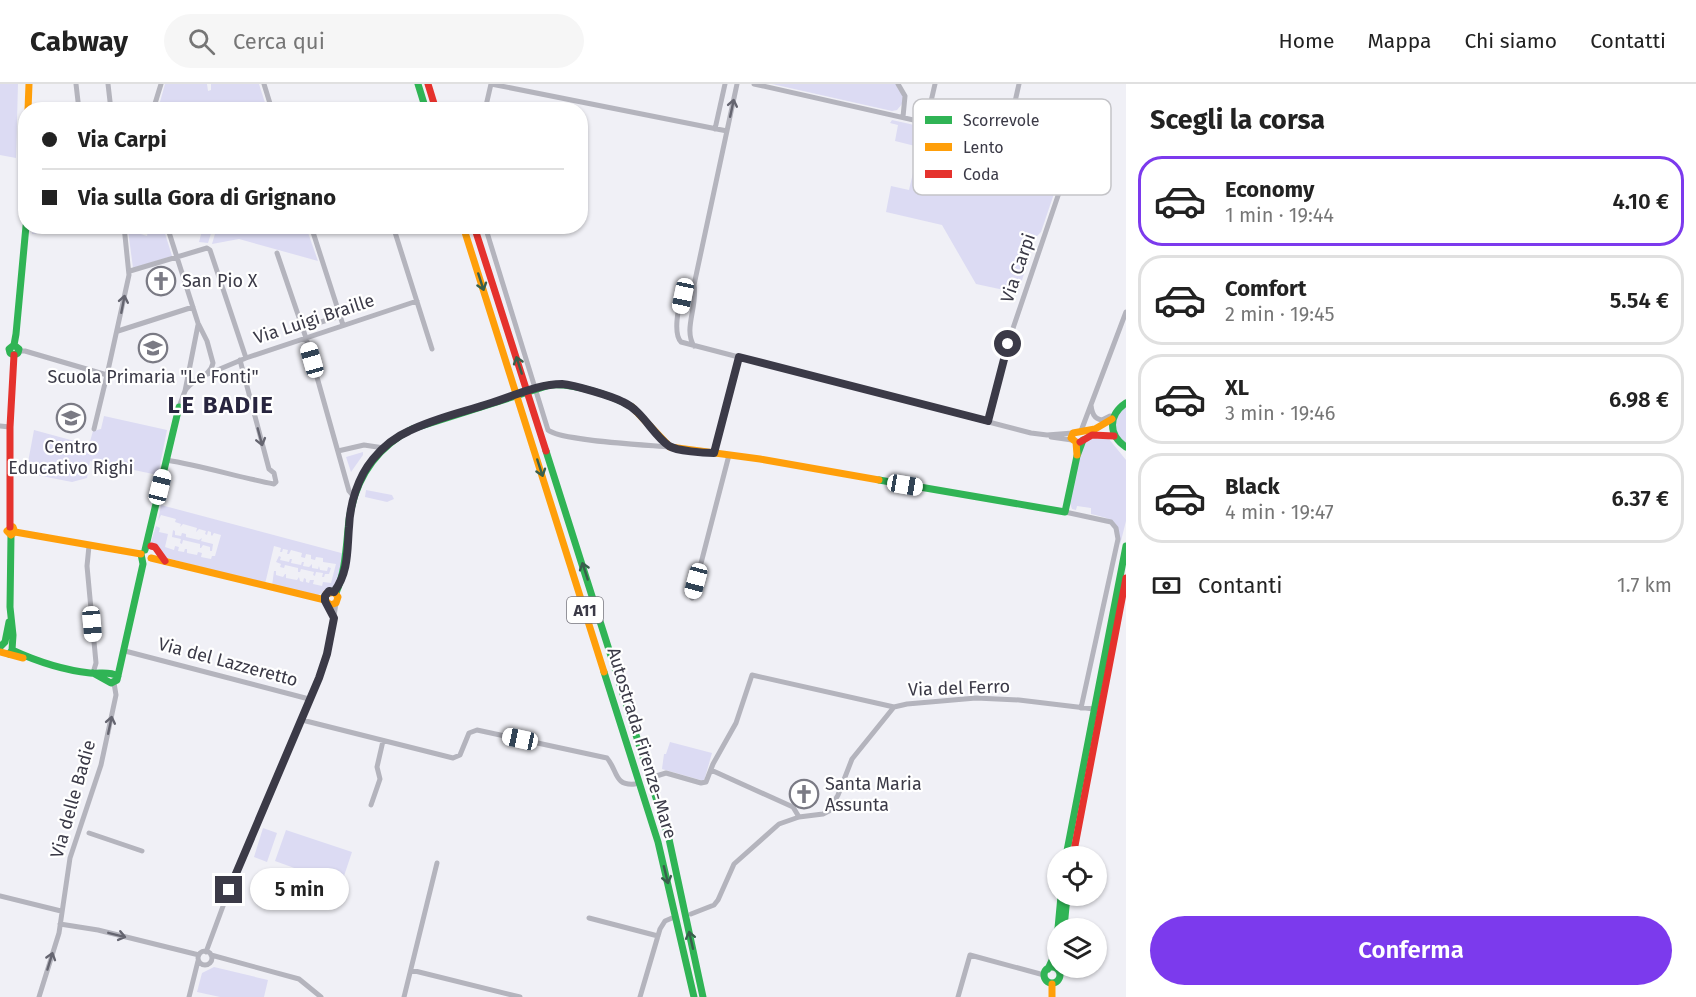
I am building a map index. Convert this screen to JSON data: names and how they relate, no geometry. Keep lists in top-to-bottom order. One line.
{"streets":{"main road":["A11","Via del Lazzeretto","Autostrada Firenze-Mare","Via delle Badie"],"street":["Via Carpi","Via Luigi Braille","Via del Ferro"]},"crossings":[["Via Luigi Braille","Via delle Badie"],["Via del Lazzeretto","Via delle Badie"]],"districts":["LE BADIE"],"places":{"church":["San Pio X","Santa Maria Assunta"],"school or university":["Scuola Primaria \"Le Fonti\"","Centro Educativo Righi"]},"legend":["Scorrevole","Lento","Coda"],"page":{"header":"Cabway","search":"Cerca qui","nav":["Home","Mappa","Chi siamo","Contatti"],"heading":"Scegli la corsa","banner":["Via Carpi","Via sulla Gora di Grignano"],"list":[{"name":"Economy","note":"1 min · 19:44","value":"4.10 €"},{"name":"Comfort","note":"2 min · 19:45","value":"5.54 €"},{"name":"XL","note":"3 min · 19:46","value":"6.98 €"},{"name":"Black","note":"4 min · 19:47","value":"6.37 €"}],"pay":["Contanti","1.7 km"],"bubble":"5 min","buttons":"Conferma"}}
